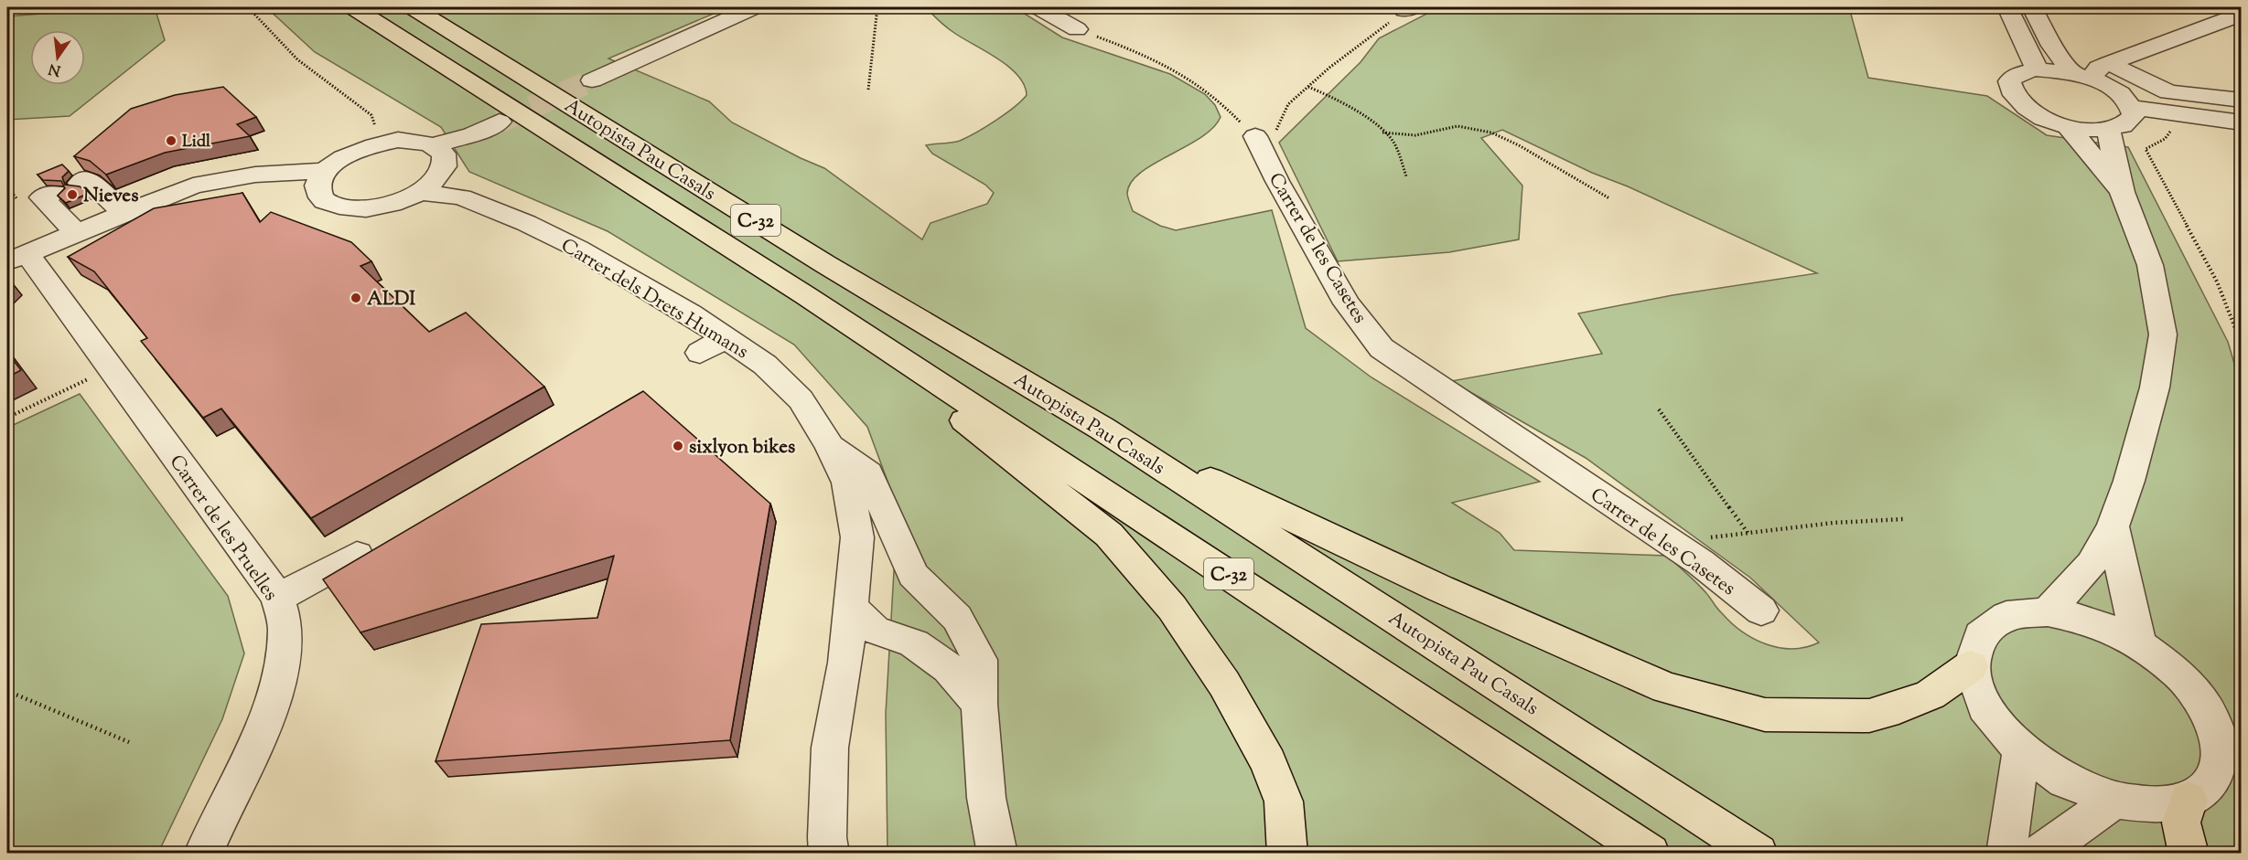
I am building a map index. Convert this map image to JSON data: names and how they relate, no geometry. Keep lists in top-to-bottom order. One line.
{"streets":{"highway":["Autopista Pau Casals","C-32"],"street":["Carrer de les Casetes","Carrer dels Drets Humans","Carrer de les Pruelles"]},"places":["Lidl","Nieves","ALDI","sixlyon bikes"],"north":"bottom"}
